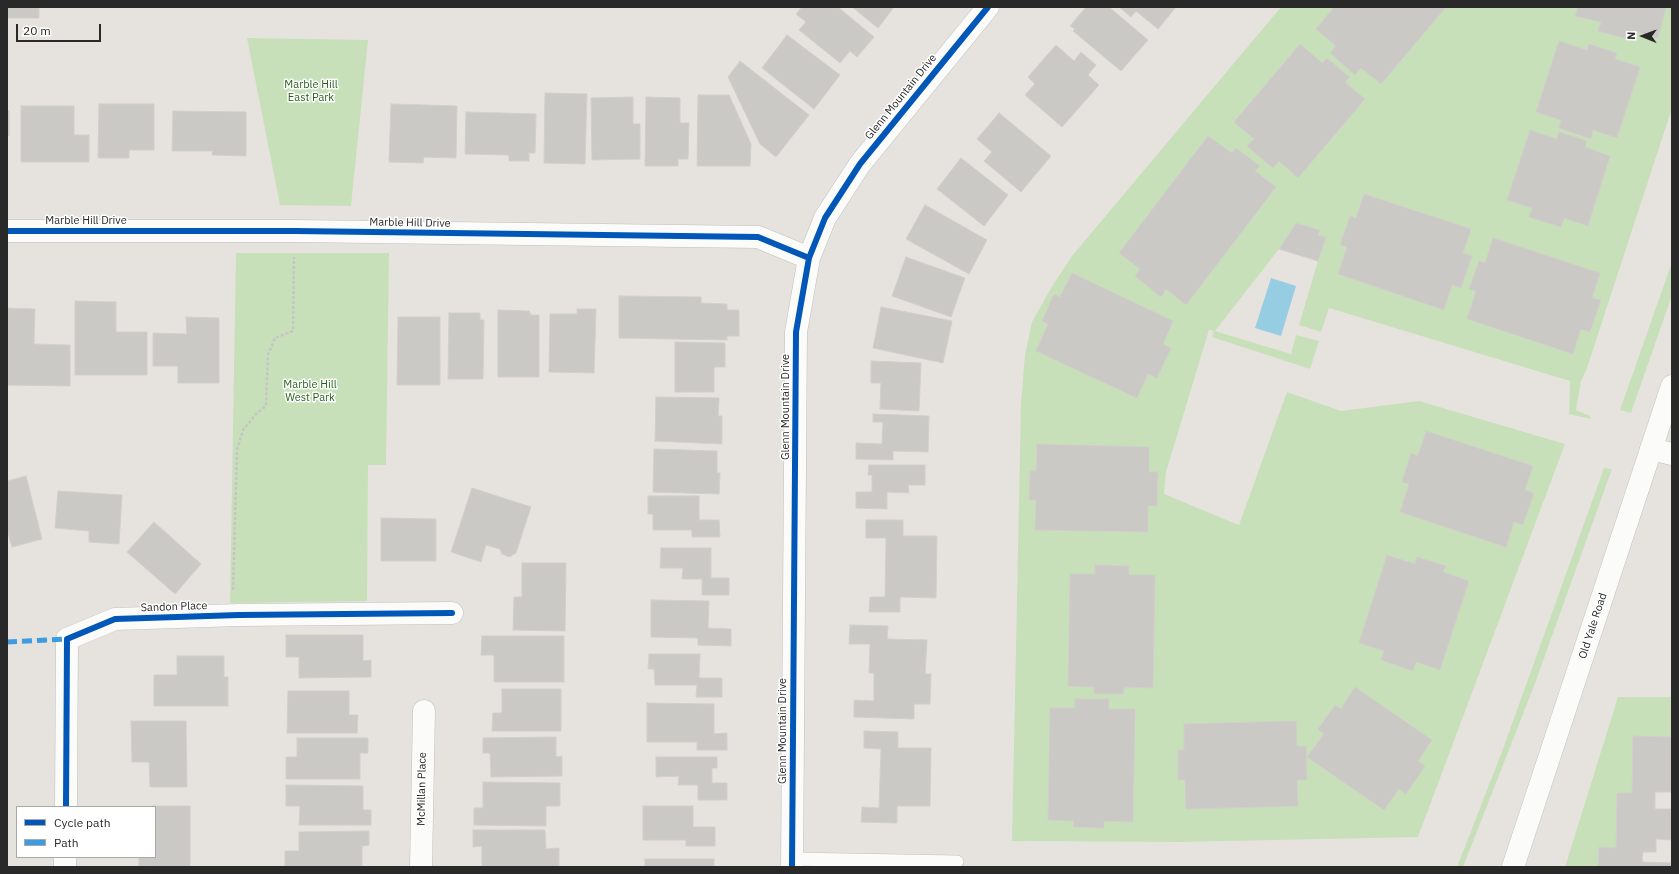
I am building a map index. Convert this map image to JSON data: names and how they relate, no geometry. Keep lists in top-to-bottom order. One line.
{"streets":{"street":["Glenn Mountain Drive","Marble Hill Drive","Sandon Place","Old Yale Road","McMillan Place"]},"crossings":[["Glenn Mountain Drive","Marble Hill Drive"]],"parks":["Marble Hill East Park","Marble Hill West Park"],"legend":["Cycle path","Path"],"scale_bar":"20 m","north":"left"}
